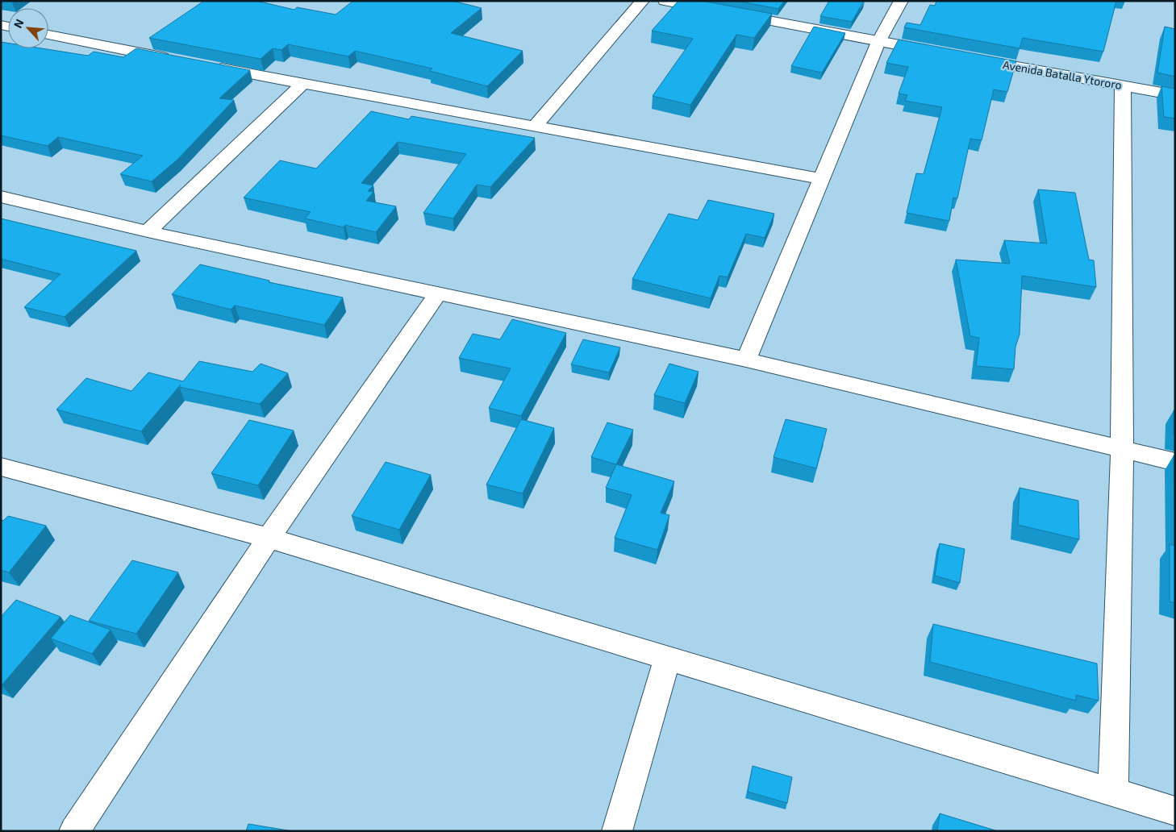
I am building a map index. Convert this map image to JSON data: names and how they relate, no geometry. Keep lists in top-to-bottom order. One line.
{"streets":{"street":["Avenida Batalla Ytororo"]},"north":"top left"}
